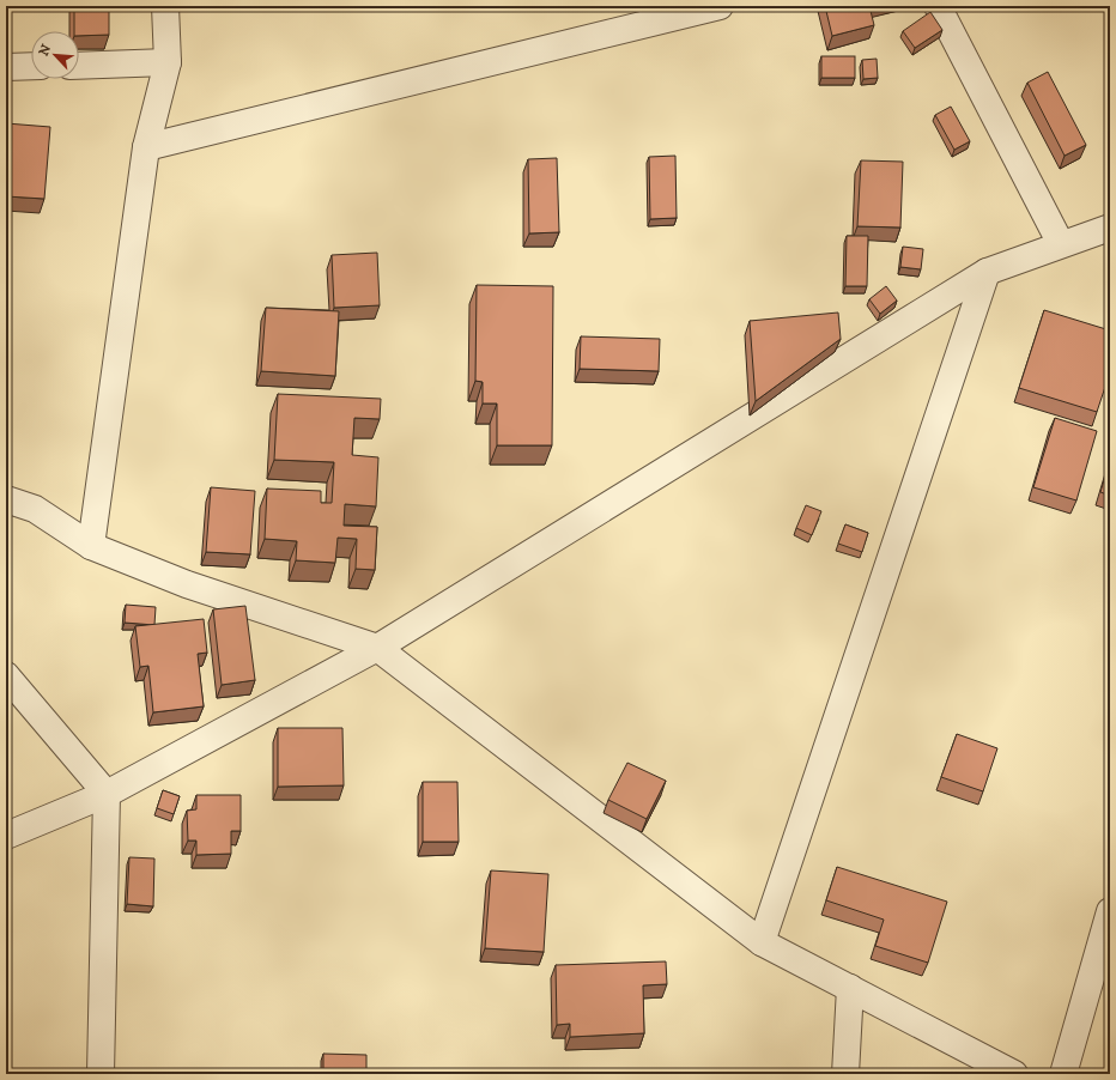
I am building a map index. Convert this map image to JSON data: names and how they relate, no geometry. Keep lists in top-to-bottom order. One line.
{"north":"top left"}
